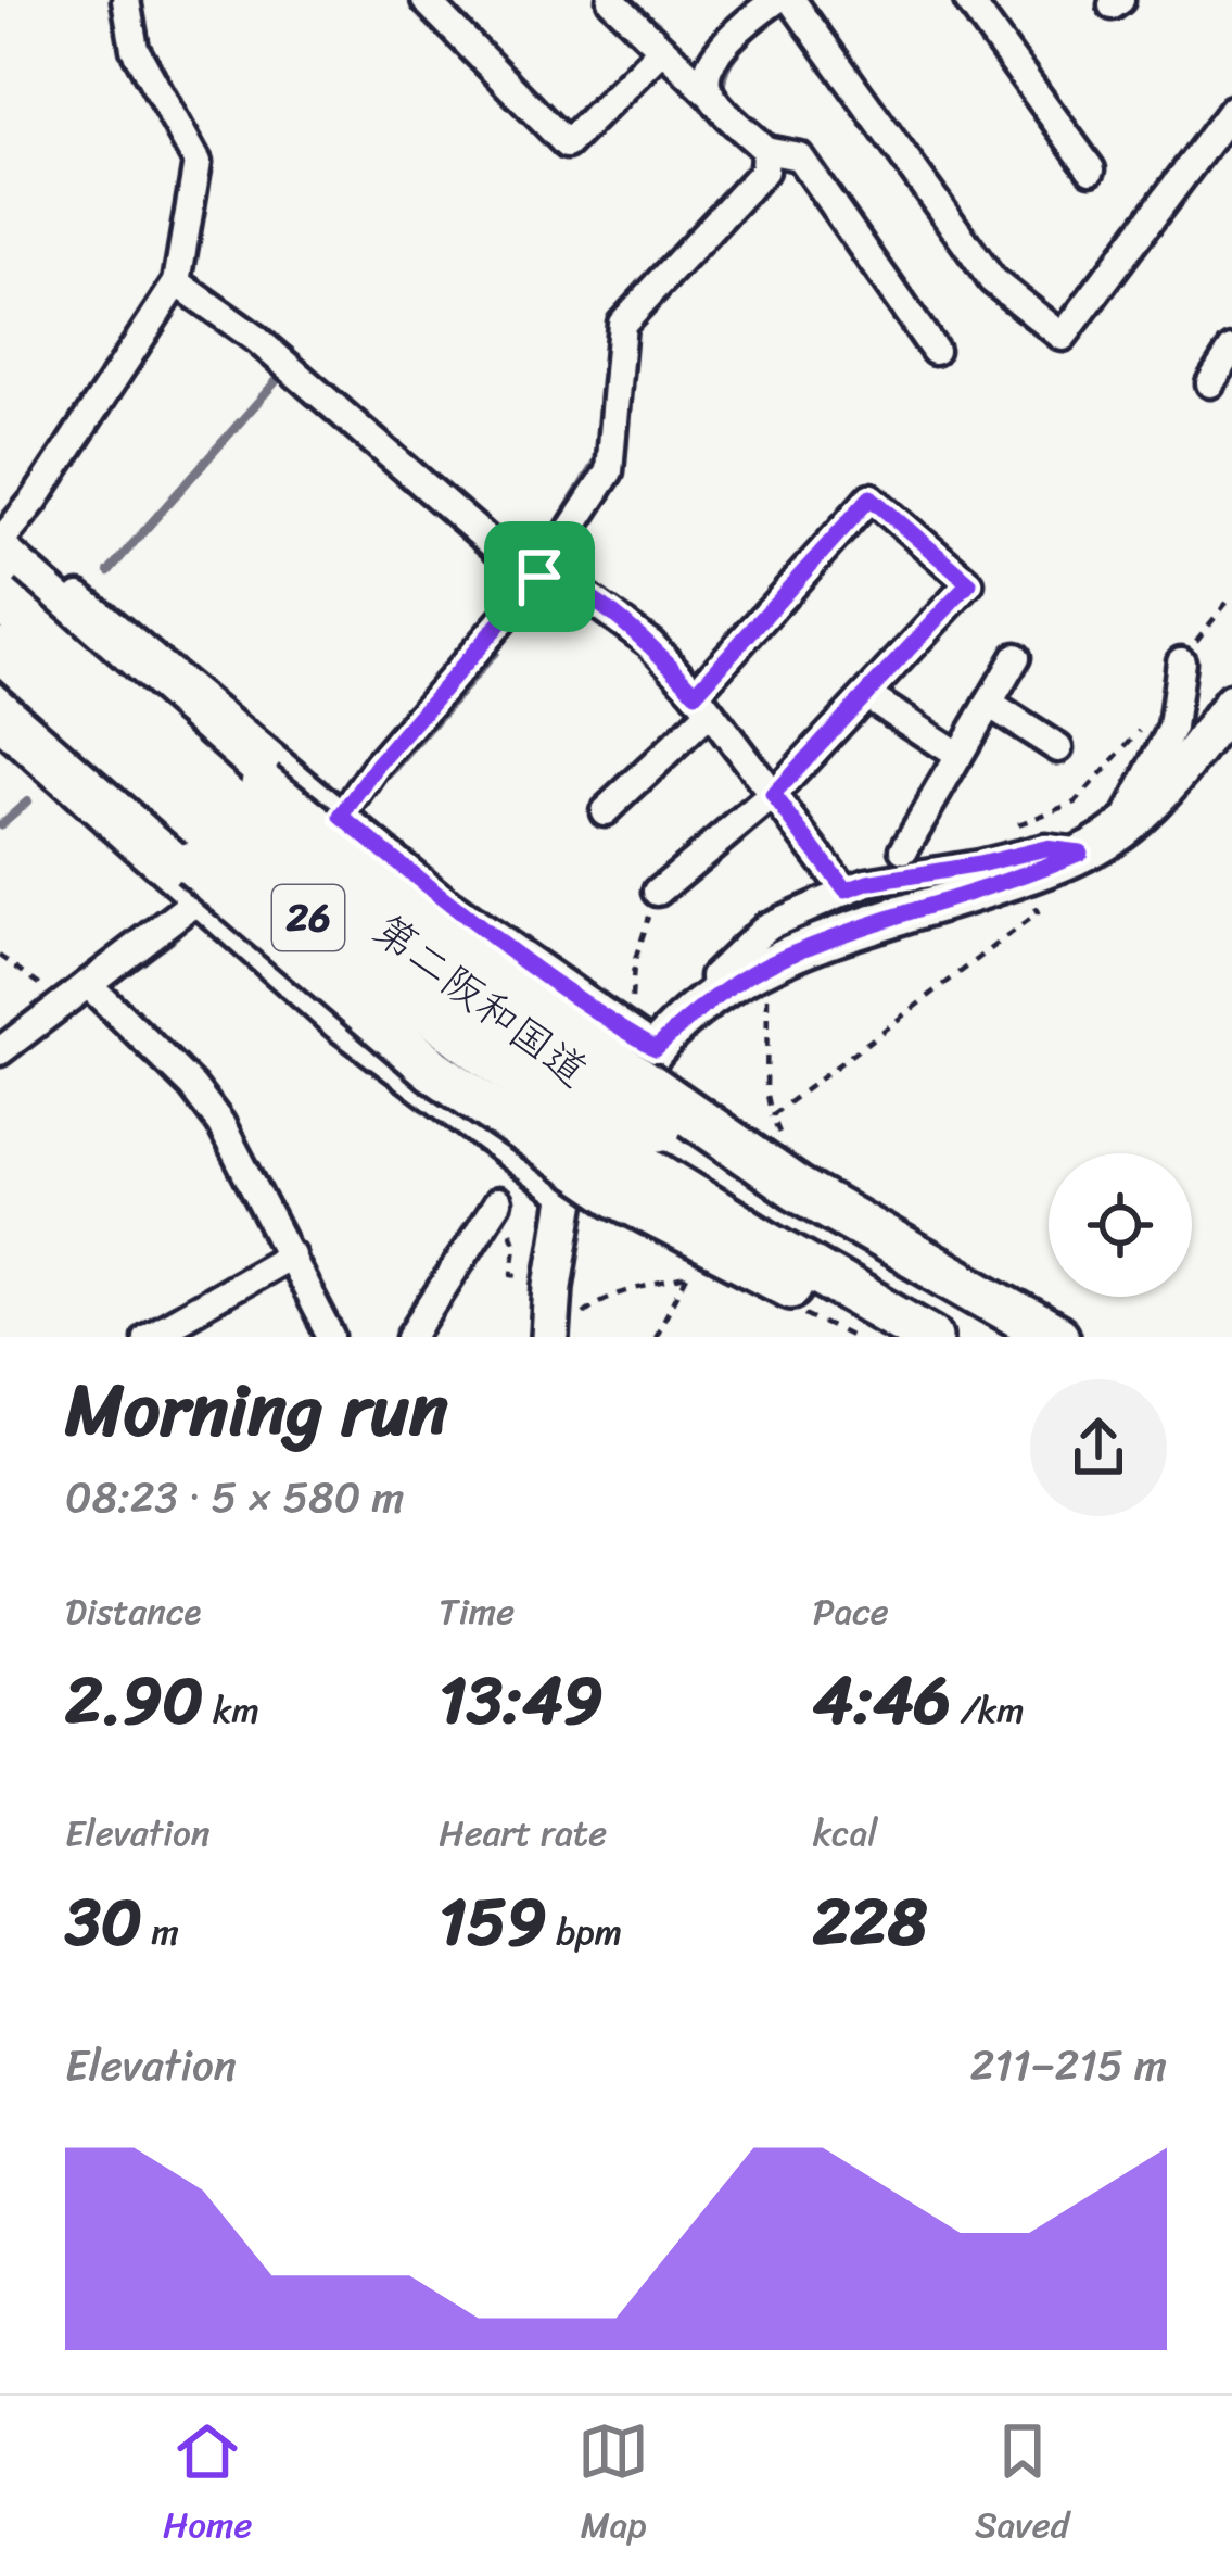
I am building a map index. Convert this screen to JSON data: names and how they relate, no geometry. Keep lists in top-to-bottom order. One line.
{"streets":{"highway":["26","第二阪和国道"]},"crossings":[["26","第二阪和国道"]],"page":{"heading":["Morning run","08:23 · 5 × 580 m"],"stats":[["Distance","2.90 km"],["Time","13:49"],["Pace","4:46 /km"],["Elevation","30 m"],["Heart rate","159 bpm"],["kcal","228"]],"chart":["Elevation","211–215 m"],"tabs":["Home","Map","Saved"]}}
